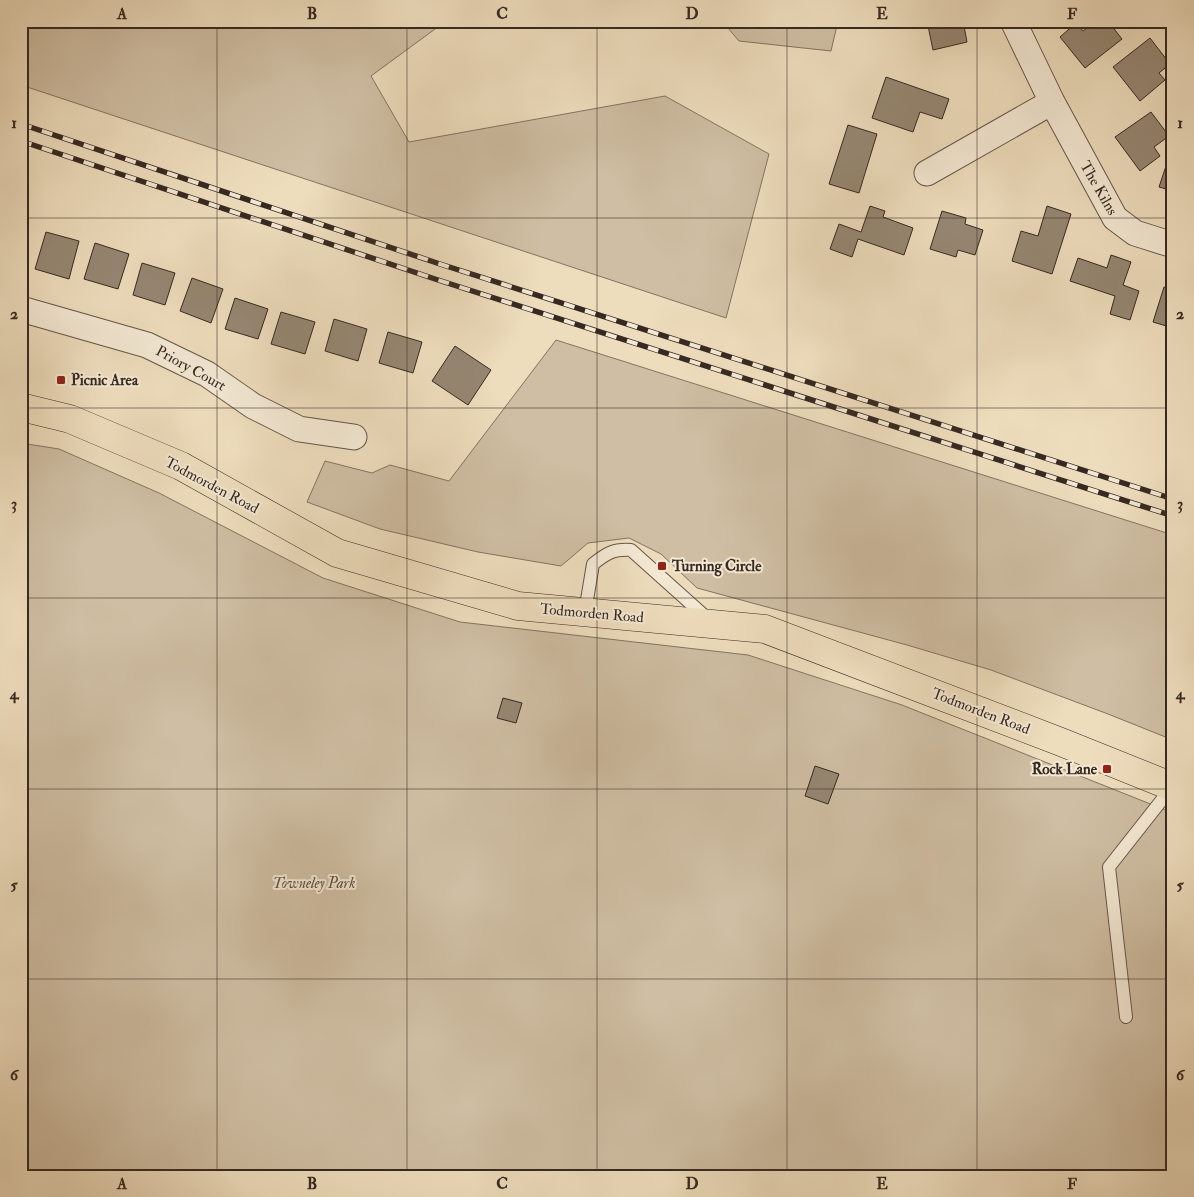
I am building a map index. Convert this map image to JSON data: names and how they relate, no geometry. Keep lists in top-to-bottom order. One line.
{"streets":{"highway":["Todmorden Road"],"street":["The Kilns","Priory Court"]},"parks":["Towneley Park"],"places":{"transit":["Picnic Area","Turning Circle","Rock Lane"]},"grid":{"columns":["A","B","C","D","E","F"],"rows":["1","2","3","4","5","6"]}}
